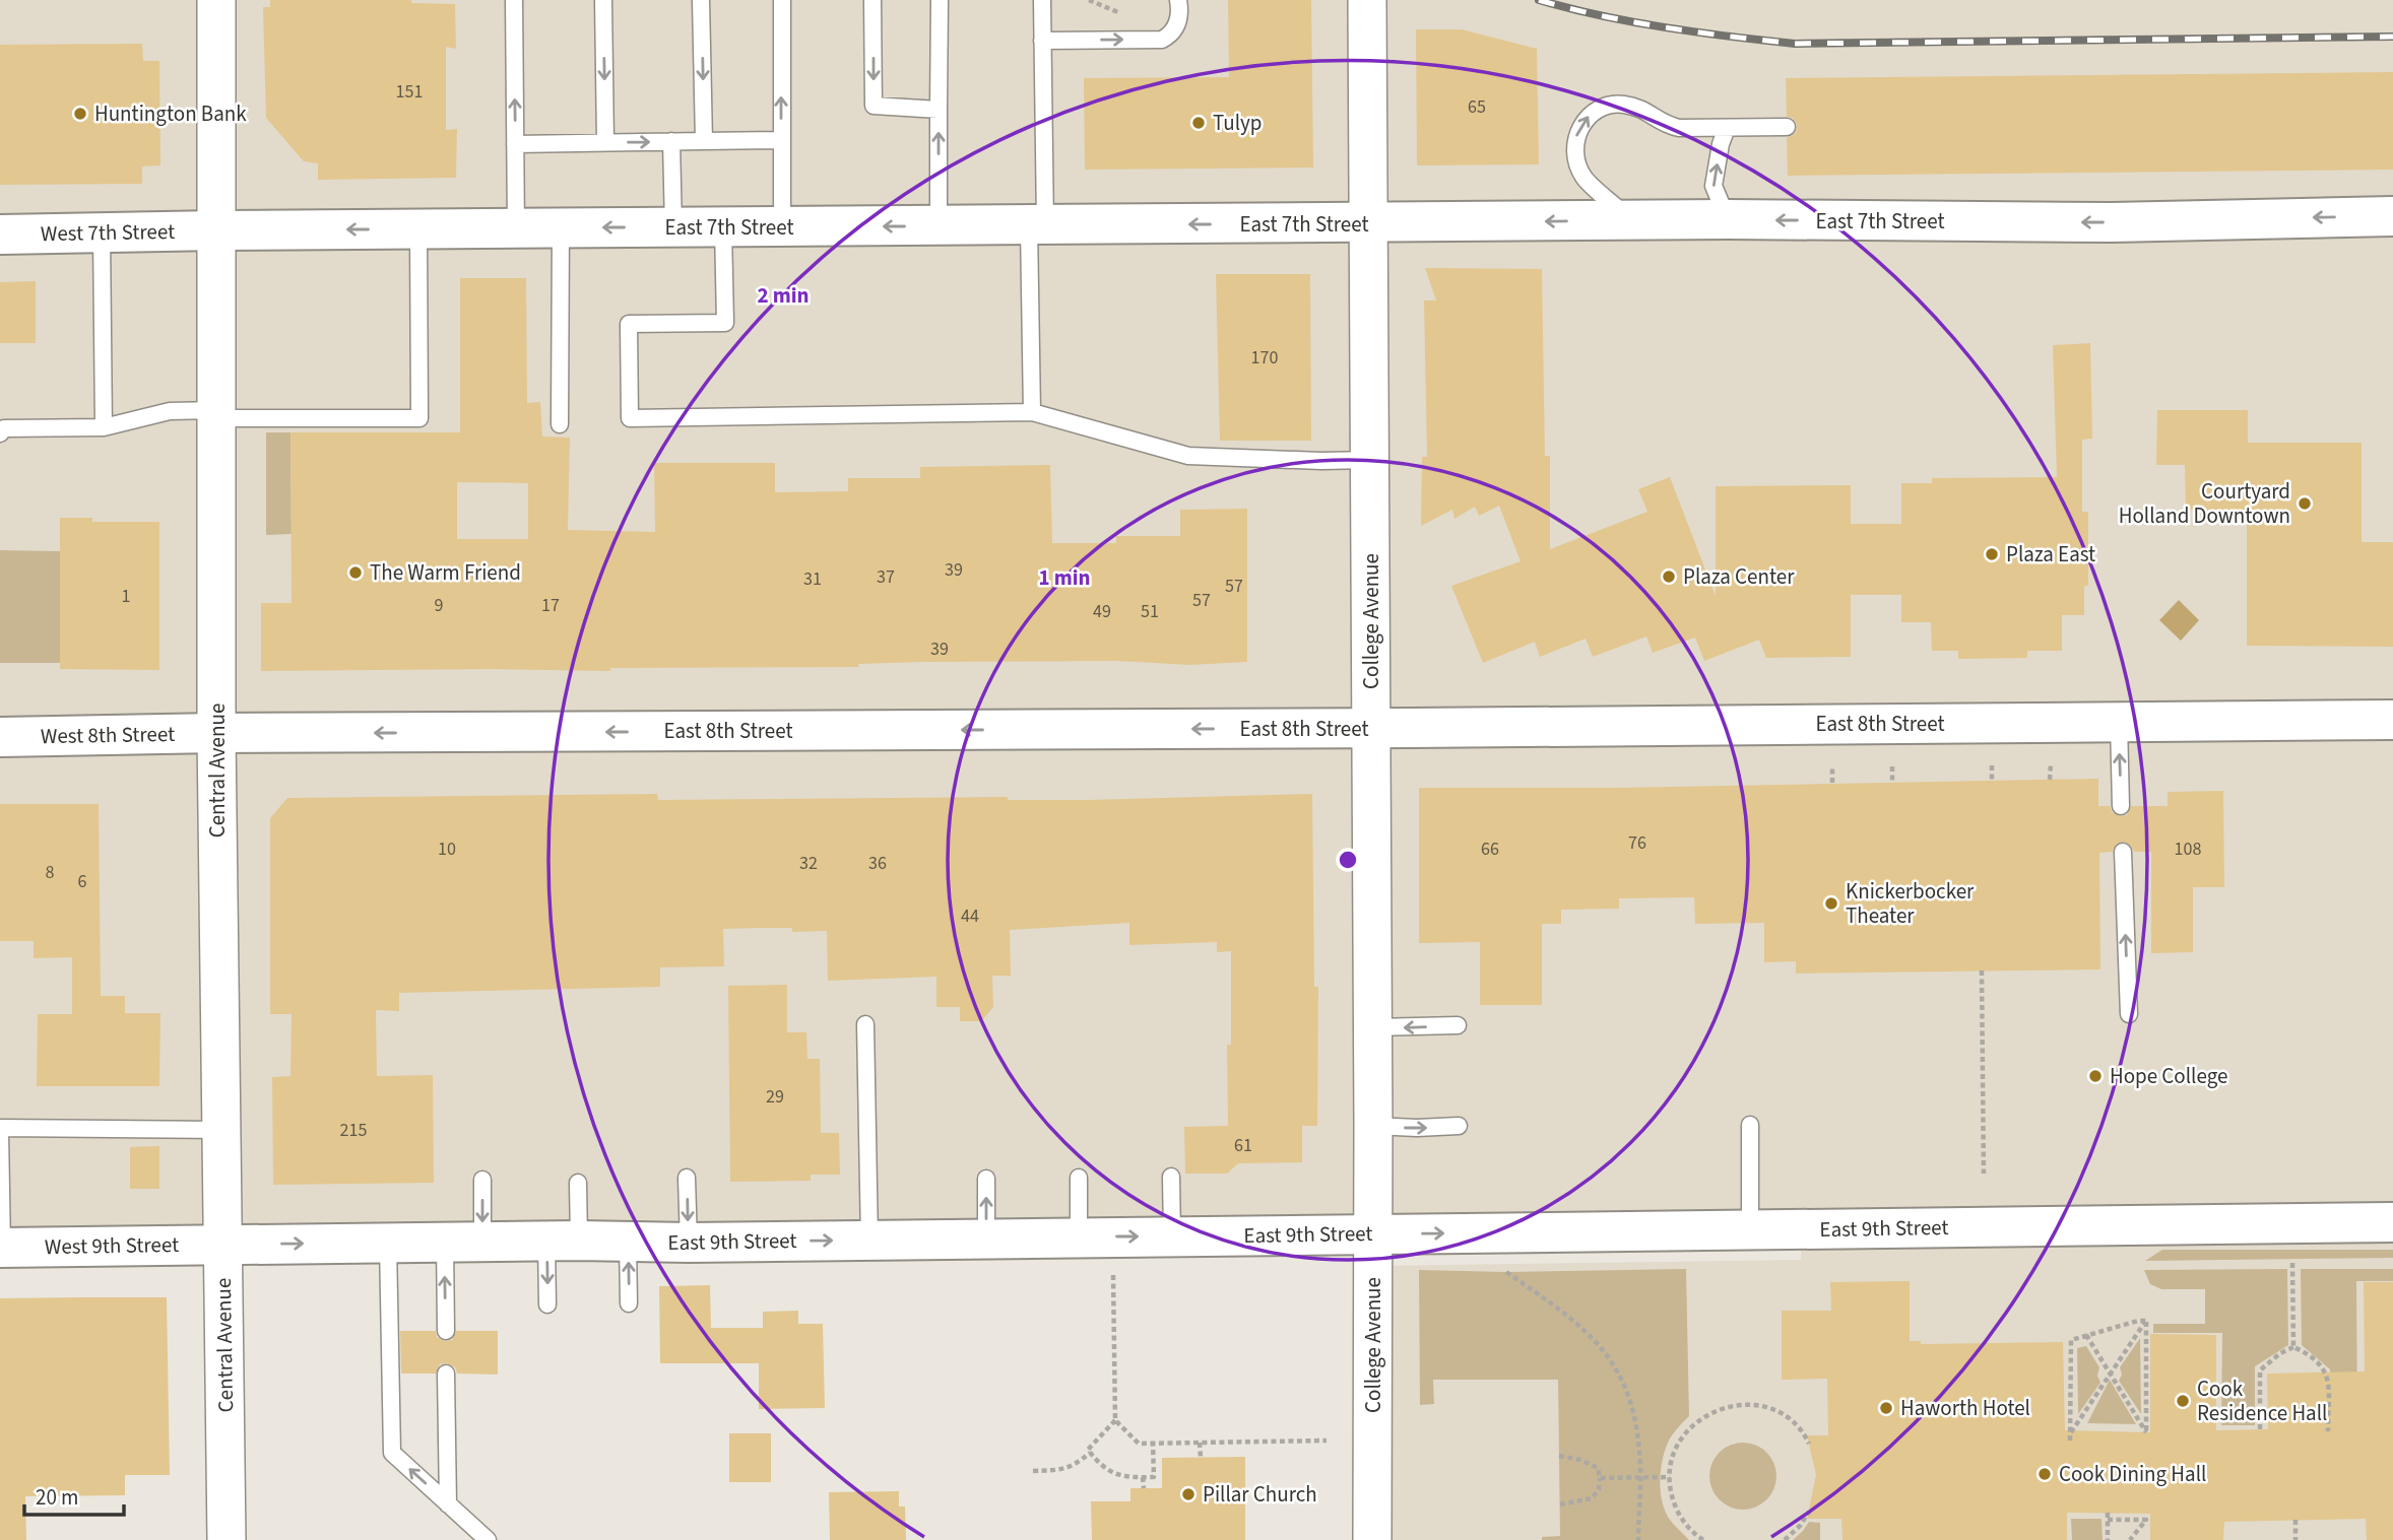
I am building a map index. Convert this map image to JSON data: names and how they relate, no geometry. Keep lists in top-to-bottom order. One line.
{"streets":{"main road":["East 7th Street","West 7th Street","East 8th Street","West 8th Street","East 9th Street","West 9th Street"],"street":["College Avenue","Central Avenue"]},"crossings":[["East 7th Street","West 7th Street"],["East 7th Street","College Avenue"],["East 7th Street","Central Avenue"],["West 7th Street","Central Avenue"],["College Avenue","East 8th Street"],["College Avenue","East 9th Street"],["East 8th Street","West 8th Street"],["East 8th Street","Central Avenue"],["West 8th Street","Central Avenue"],["Central Avenue","East 9th Street"],["Central Avenue","West 9th Street"],["East 9th Street","West 9th Street"]],"one_way":["East 7th Street","East 8th Street","East 9th Street"],"places":["Huntington Bank","Tulyp","Courtyard Holland Downtown","Plaza East","The Warm Friend","Plaza Center","Knickerbocker Theater","Hope College","Cook Residence Hall","Haworth Hotel","Cook Dining Hall","Pillar Church"],"house_numbers":["151","65","170","39","37","31","57","1","57","9","17","49","51","39","76","10","66","108","32","36","8","6","44","29","215","61"],"scale_bar":"20 m","rings":["2 min","1 min"]}
